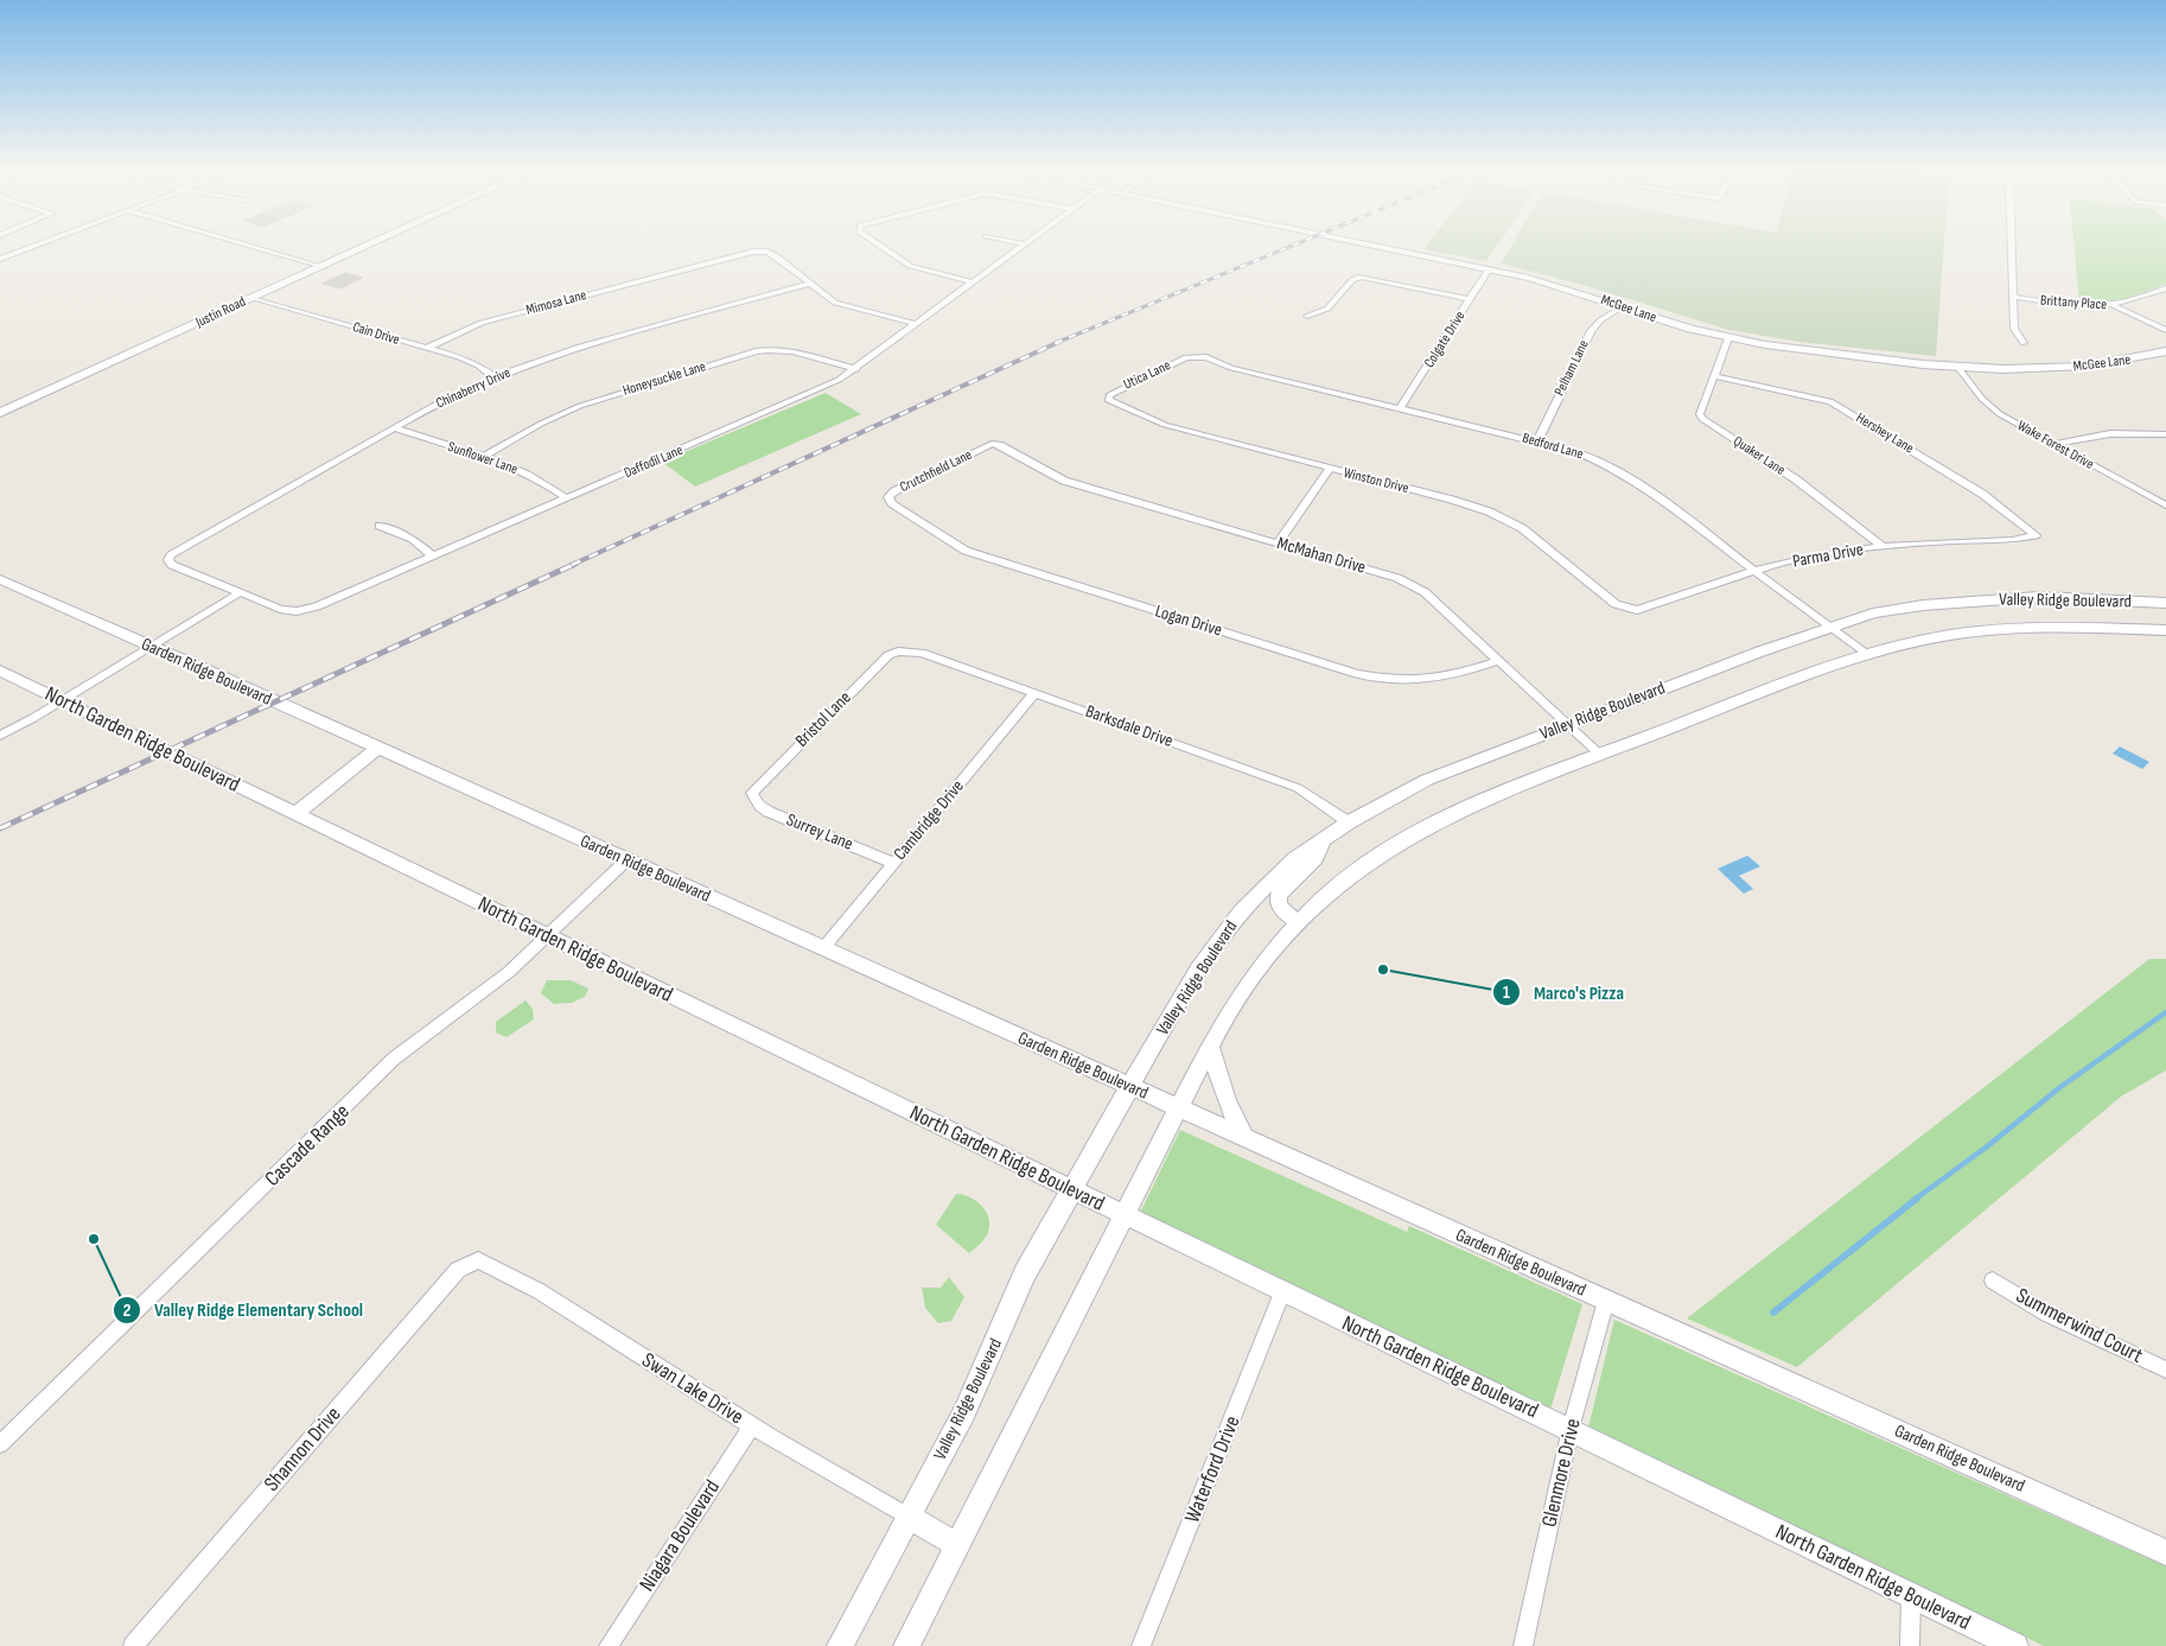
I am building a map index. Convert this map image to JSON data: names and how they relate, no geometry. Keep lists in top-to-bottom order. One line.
{"streets":{"main road":["McGee Lane","Justin Road","Valley Ridge Boulevard","Garden Ridge Boulevard","North Garden Ridge Boulevard"],"street":["Mimosa Lane","Brittany Place","Cain Drive","Colgate Drive","Pelham Lane","Utica Lane","Honeysuckle Lane","Chinaberry Drive","Hershey Lane","Wake Forest Drive","Bedford Lane","Quaker Lane","Sunflower Lane","Daffodil Lane","Crutchfield Lane","Winston Drive","McMahan Drive","Parma Drive","Logan Drive","Bristol Lane","Barksdale Drive","Cambridge Drive","Surrey Lane","Cascade Range","Summerwind Court","Swan Lake Drive","Shannon Drive","Waterford Drive","Glenmore Drive","Niagara Boulevard"]},"crossings":[["Mimosa Lane","Cain Drive"],["Mimosa Lane","Chinaberry Drive"],["Mimosa Lane","Daffodil Lane"],["McGee Lane","Colgate Drive"],["McGee Lane","Pelham Lane"],["McGee Lane","Wake Forest Drive"],["McGee Lane","Quaker Lane"],["Justin Road","Cain Drive"],["Cain Drive","Chinaberry Drive"],["Colgate Drive","Bedford Lane"],["Pelham Lane","Bedford Lane"],["Utica Lane","Bedford Lane"],["Utica Lane","Winston Drive"],["Honeysuckle Lane","Sunflower Lane"],["Honeysuckle Lane","Daffodil Lane"],["Chinaberry Drive","Sunflower Lane"],["Chinaberry Drive","Daffodil Lane"],["Hershey Lane","Quaker Lane"],["Hershey Lane","Parma Drive"],["Bedford Lane","Parma Drive"],["Bedford Lane","Valley Ridge Boulevard"],["Quaker Lane","Parma Drive"],["Sunflower Lane","Daffodil Lane"],["Crutchfield Lane","McMahan Drive"],["Crutchfield Lane","Logan Drive"],["Winston Drive","Parma Drive"],["McMahan Drive","Valley Ridge Boulevard"],["McMahan Drive","Logan Drive"],["Valley Ridge Boulevard","Garden Ridge Boulevard"],["Valley Ridge Boulevard","Barksdale Drive"],["Valley Ridge Boulevard","North Garden Ridge Boulevard"],["Valley Ridge Boulevard","Swan Lake Drive"],["Garden Ridge Boulevard","Cambridge Drive"],["Garden Ridge Boulevard","Cascade Range"],["Garden Ridge Boulevard","Glenmore Drive"],["Bristol Lane","Barksdale Drive"],["Bristol Lane","Surrey Lane"],["Barksdale Drive","Cambridge Drive"],["North Garden Ridge Boulevard","Cascade Range"],["North Garden Ridge Boulevard","Waterford Drive"],["North Garden Ridge Boulevard","Glenmore Drive"],["Cambridge Drive","Surrey Lane"],["Swan Lake Drive","Shannon Drive"],["Swan Lake Drive","Niagara Boulevard"]],"places":["Marco's Pizza","Valley Ridge Elementary School"]}
